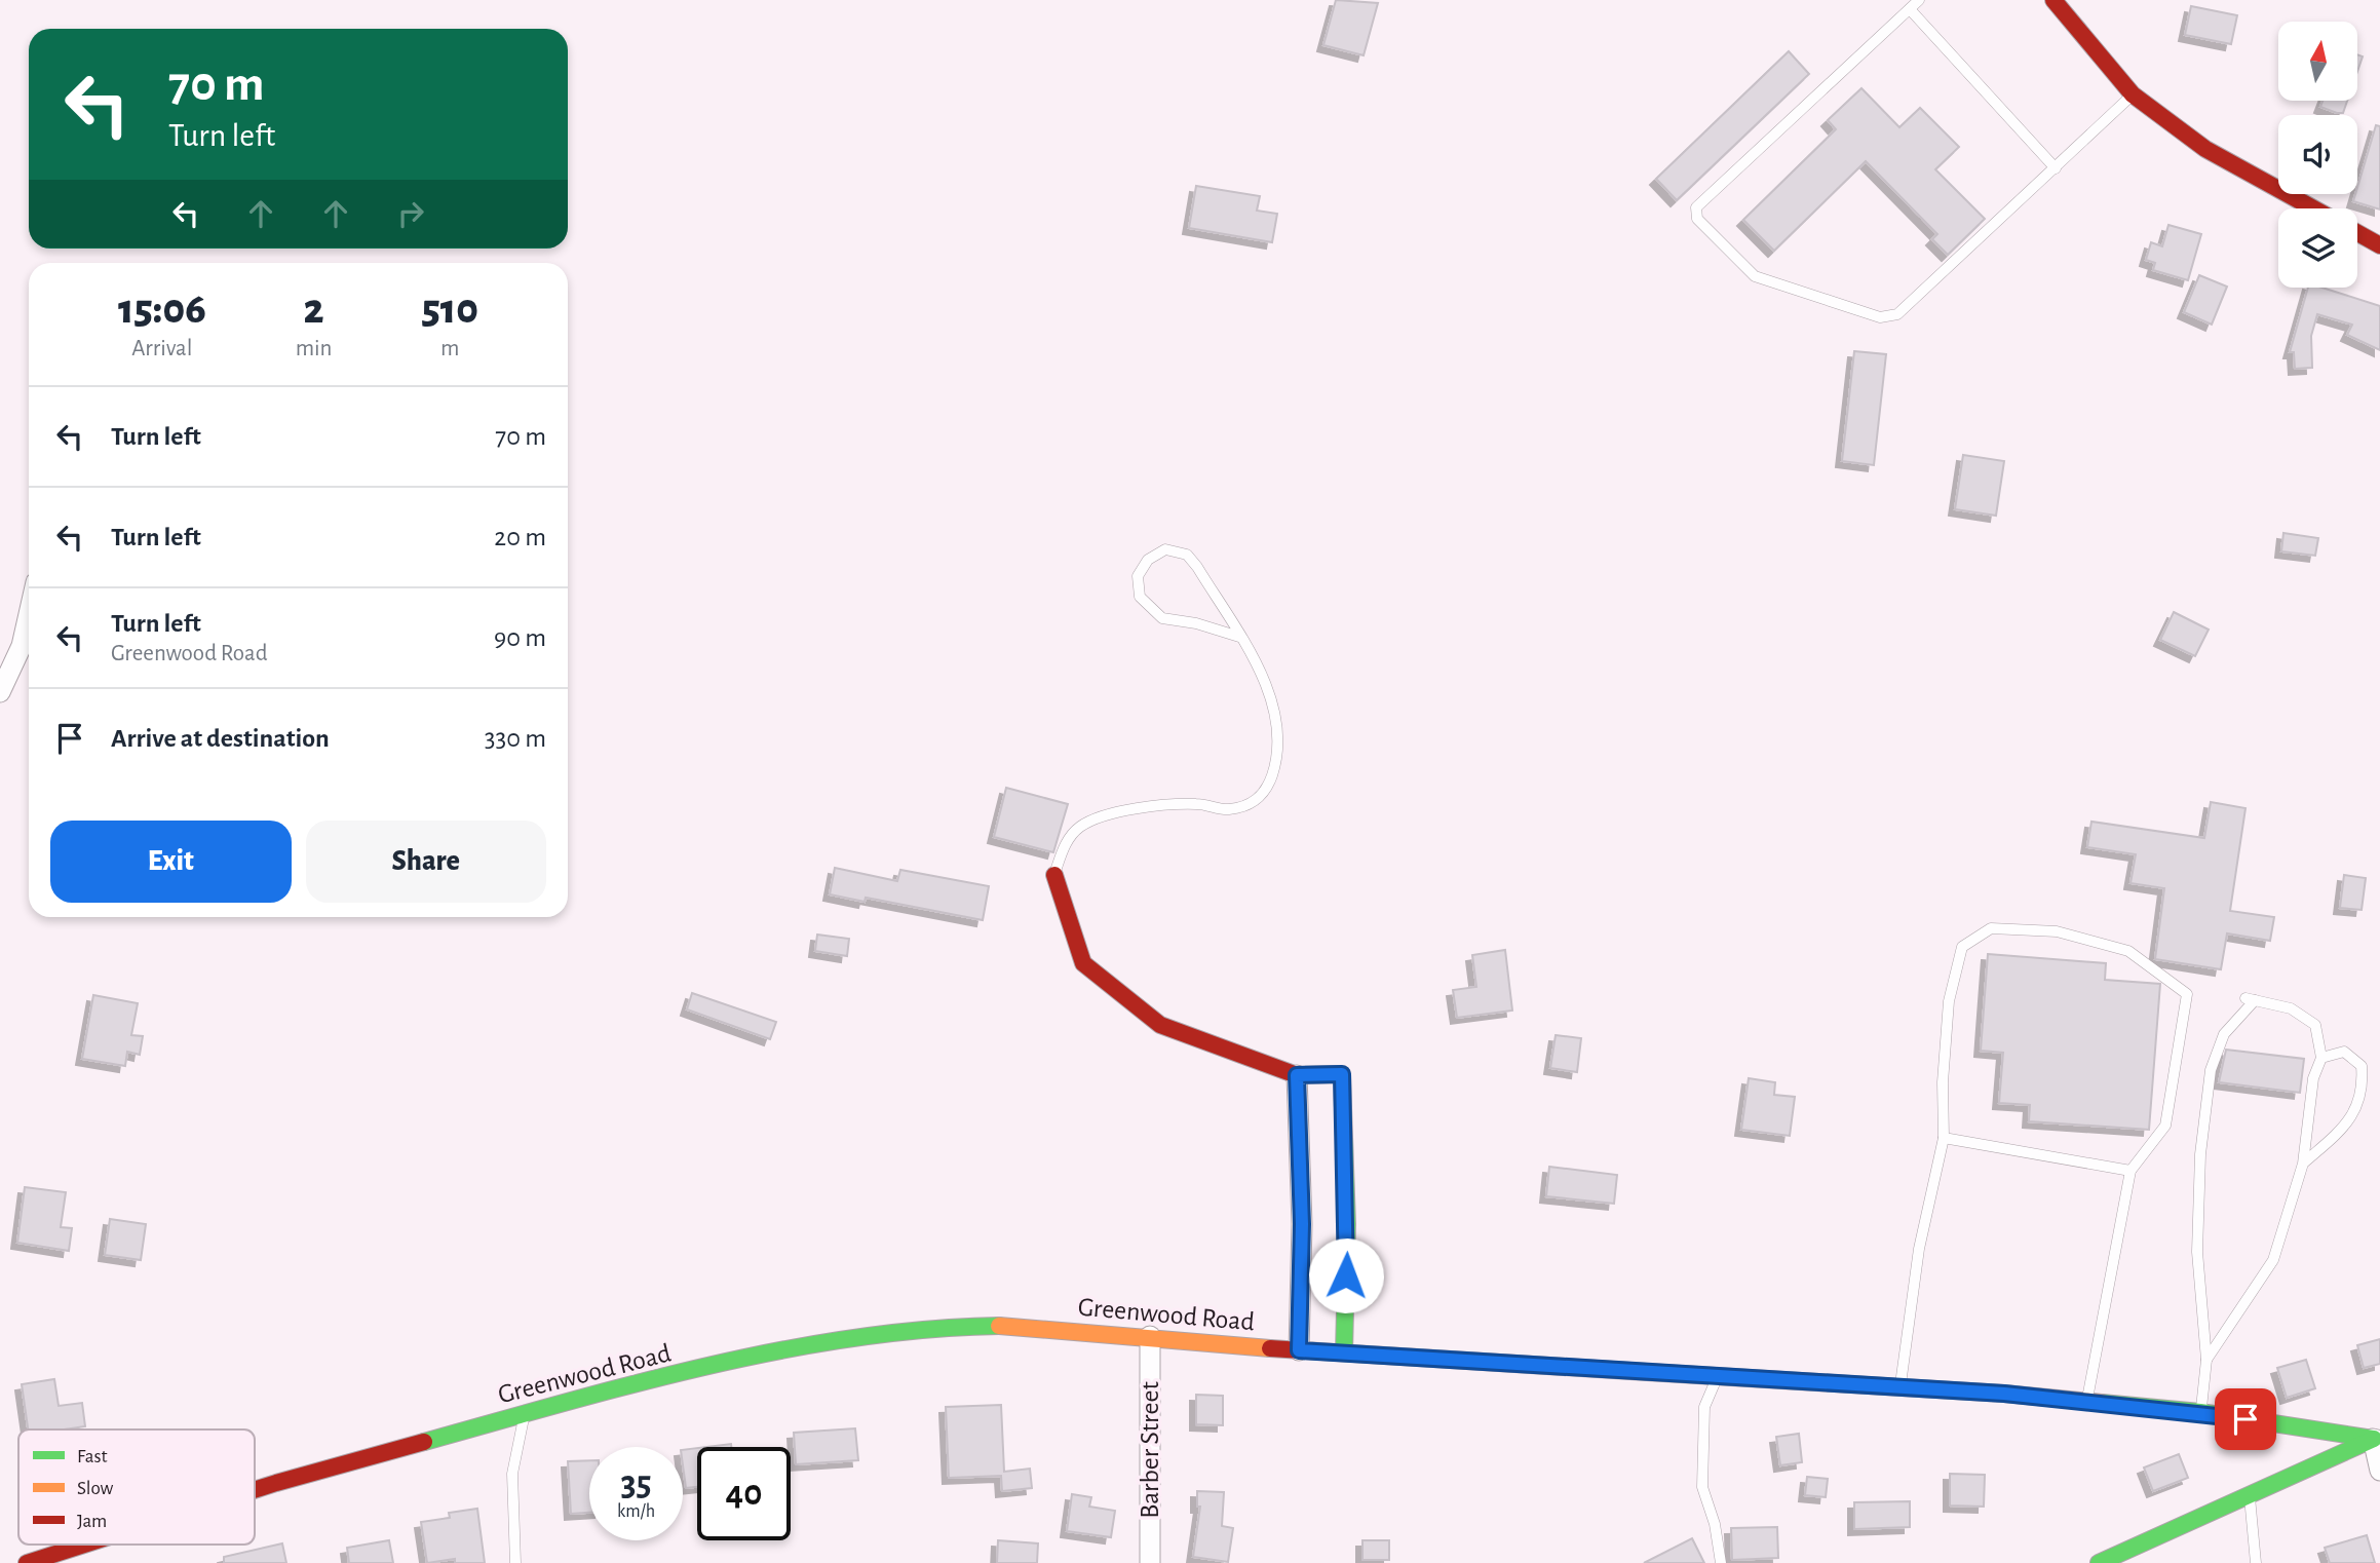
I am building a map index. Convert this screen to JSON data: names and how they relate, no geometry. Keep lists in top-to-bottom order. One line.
{"streets":{"street":["Greenwood Road","Barber Street"]},"crossings":[["Greenwood Road","Barber Street"]],"legend":["Fast","Slow","Jam"],"north":"top","page":{"turn":["70 m","Turn left"],"eta":["15:06","Arrival","2","min","510","m"],"list":[{"name":"Turn left","value":"70 m"},{"name":"Turn left","value":"20 m"},{"name":"Turn left","note":"Greenwood Road","value":"90 m"},{"name":"Arrive at destination","value":"330 m"}],"buttons":["Exit","Share"],"speed":"35 km/h","limit":"40"}}
